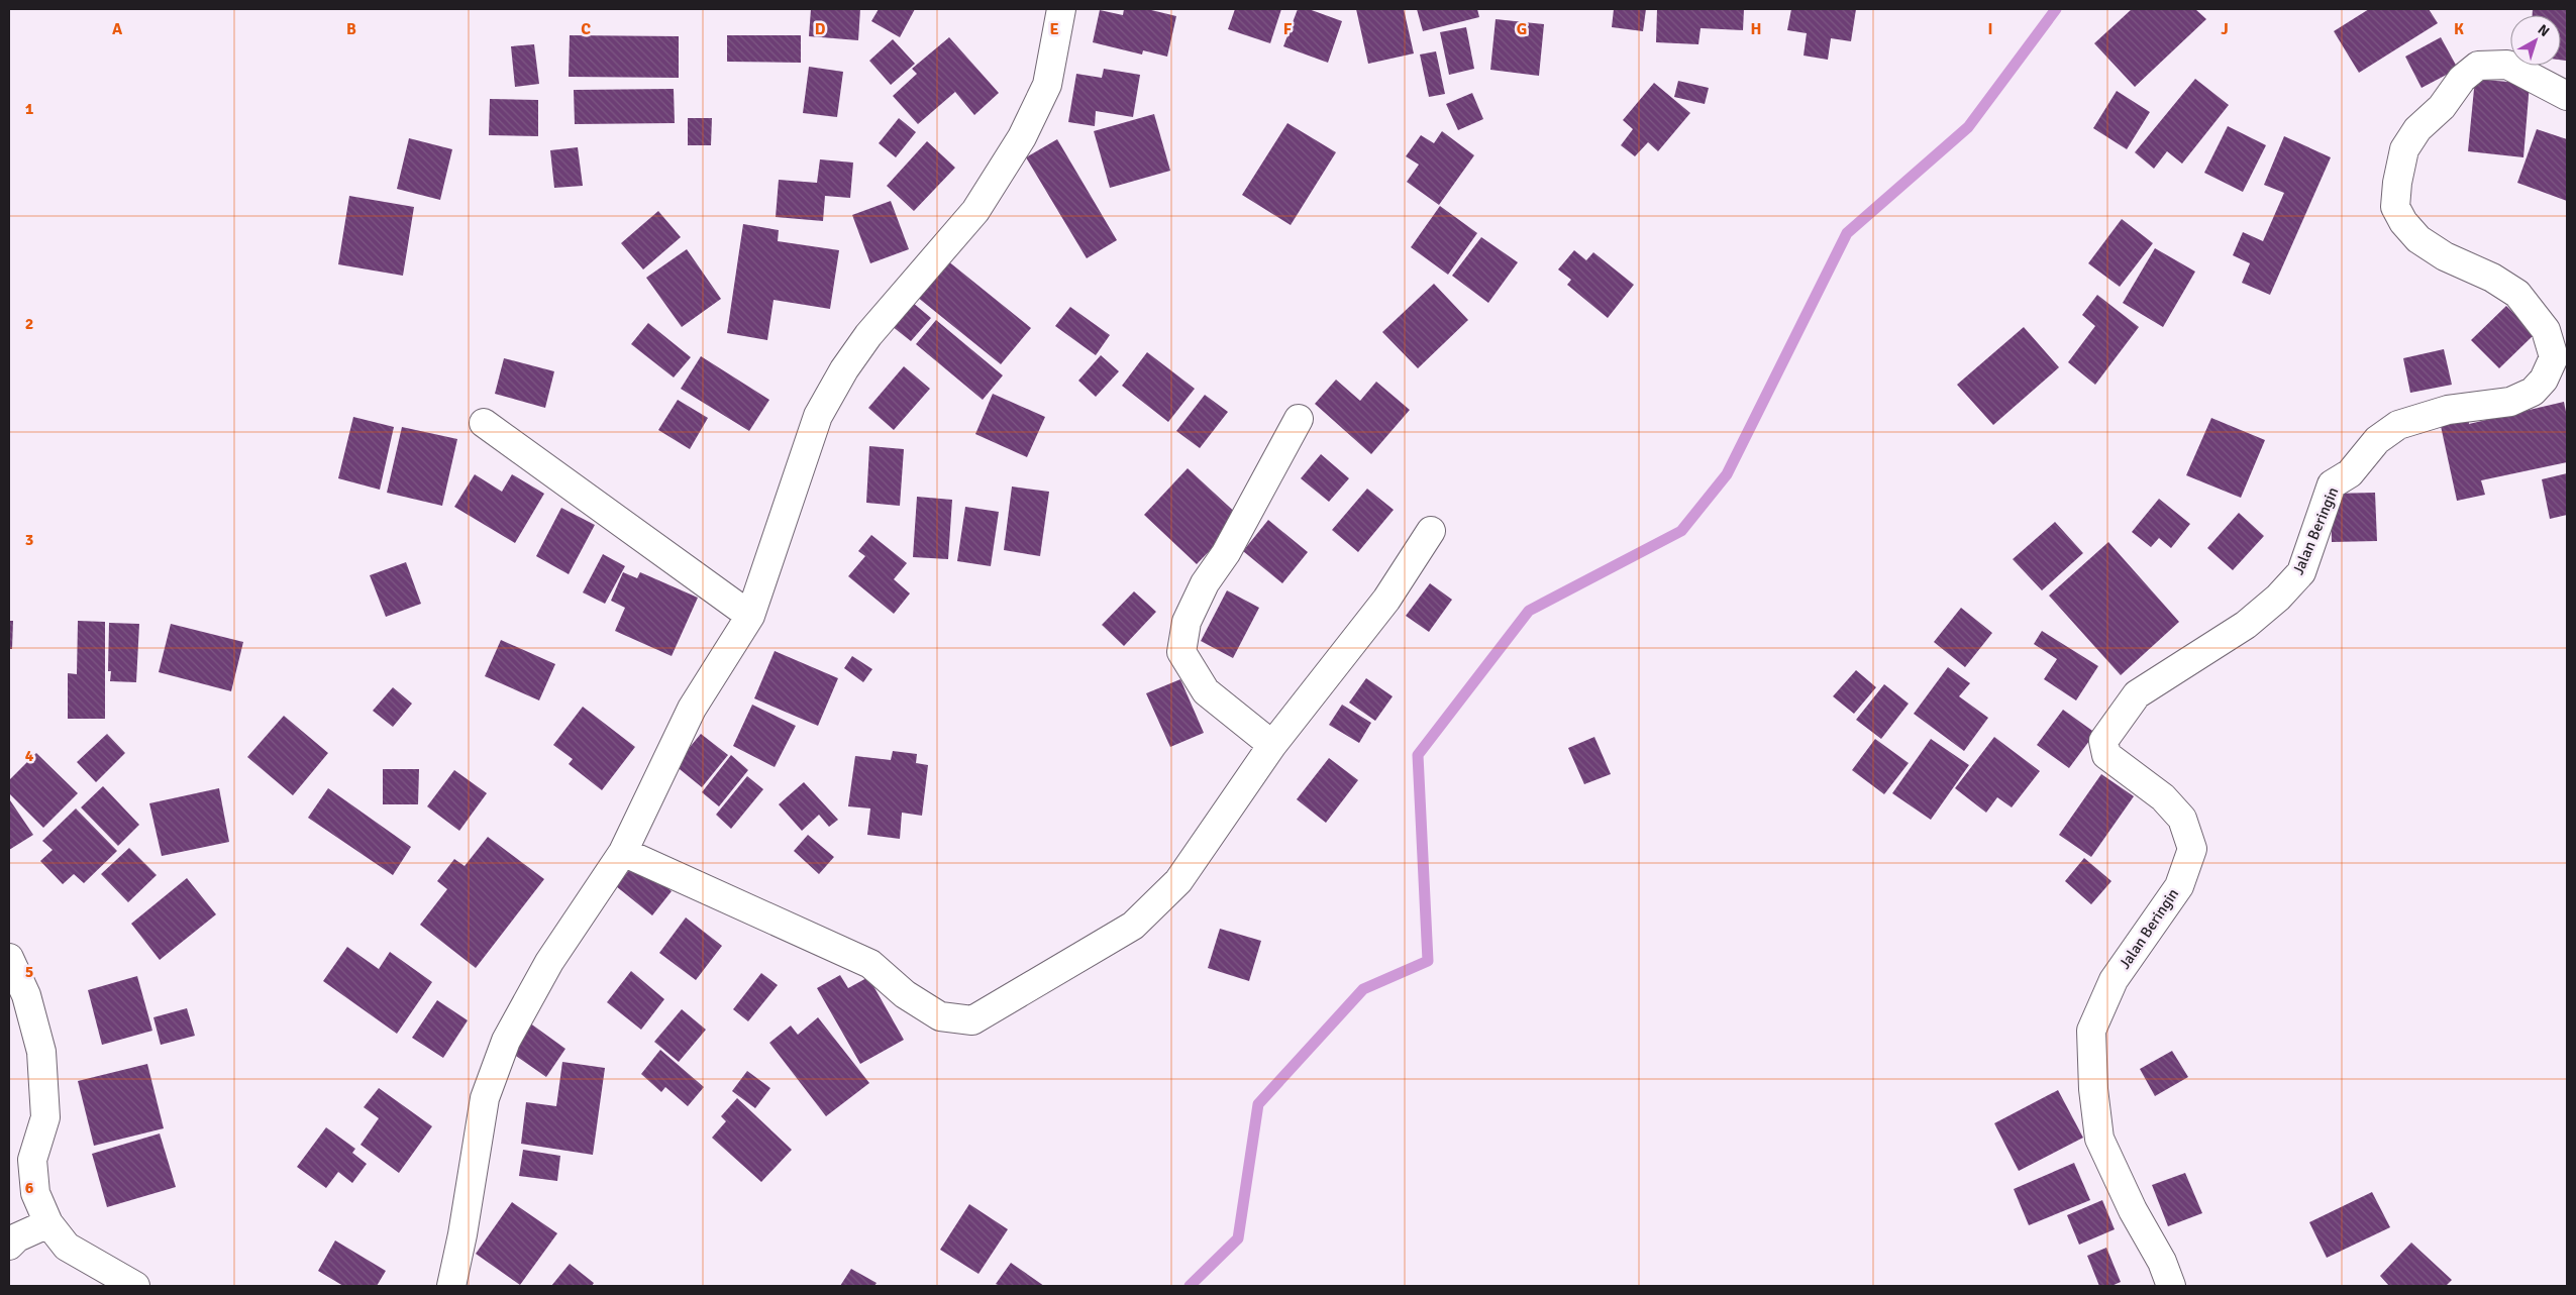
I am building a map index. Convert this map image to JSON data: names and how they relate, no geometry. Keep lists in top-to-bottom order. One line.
{"streets":{"street":["Jalan Beringin"]},"north":"top right","grid":{"columns":["A","B","C","D","E","F","G","H","I","J","K"],"rows":["1","2","3","4","5","6"]}}
